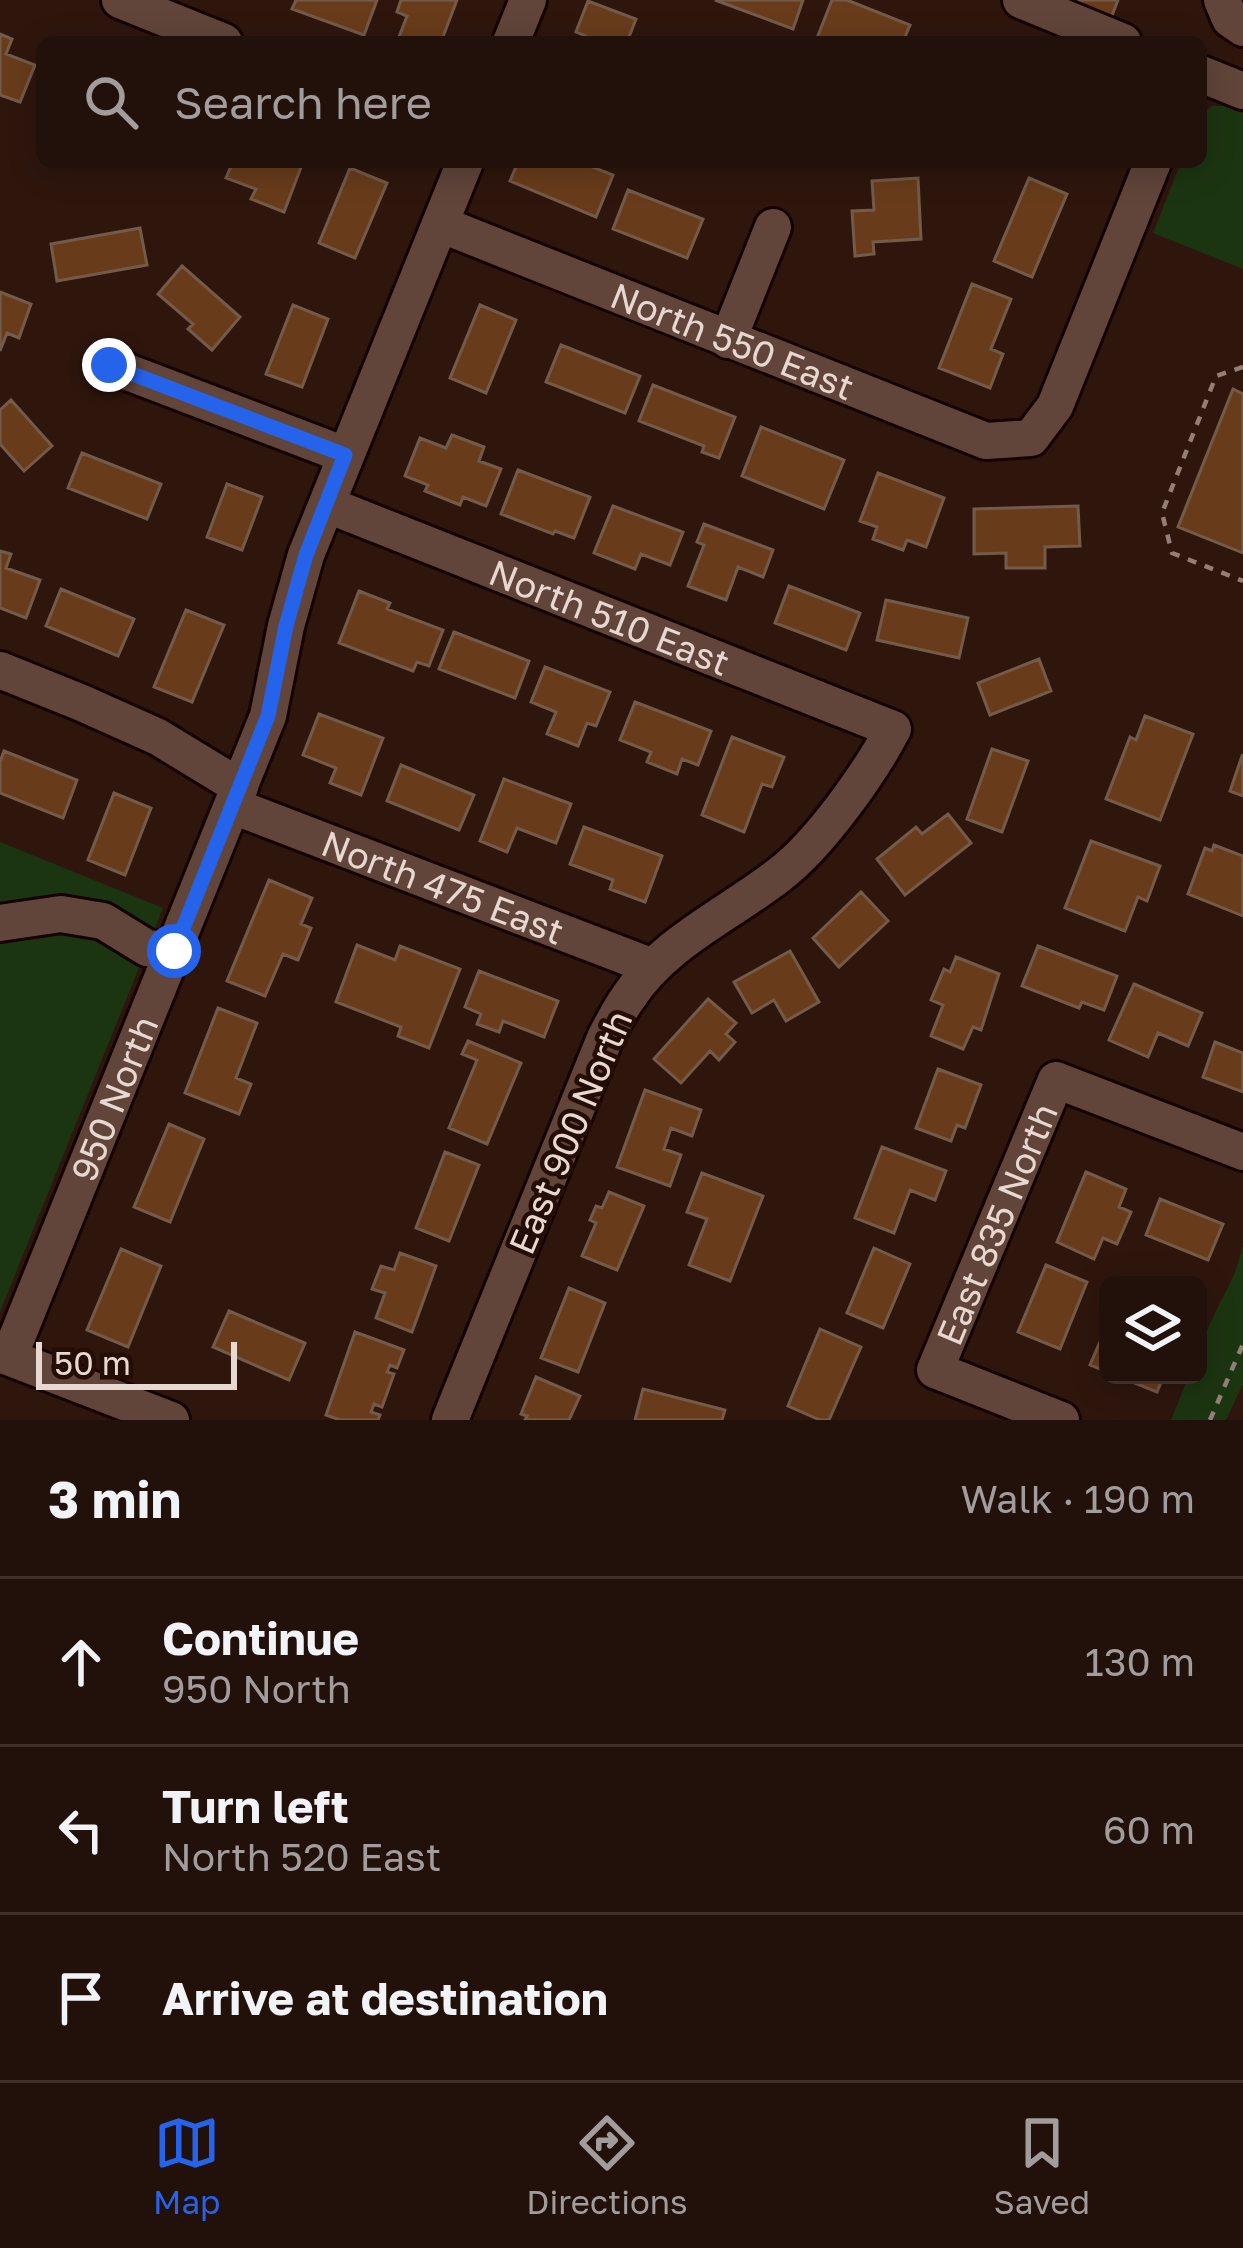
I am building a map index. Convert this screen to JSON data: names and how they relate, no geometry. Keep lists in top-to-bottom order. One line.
{"streets":{"street":["North 550 East","North 510 East","North 475 East","950 North","East 900 North","East 835 North"]},"crossings":[["North 550 East","950 North"],["North 510 East","950 North"],["North 510 East","East 900 North"],["North 475 East","950 North"],["North 475 East","East 900 North"]],"scale_bar":"50 m","page":{"search":"Search here","scale":"50 m","heading":["3 min","Walk · 190 m"],"list":[["Continue","950 North","130 m"],["Turn left","North 520 East","60 m"],"Arrive at destination"],"nav":["Map","Directions","Saved"]}}
